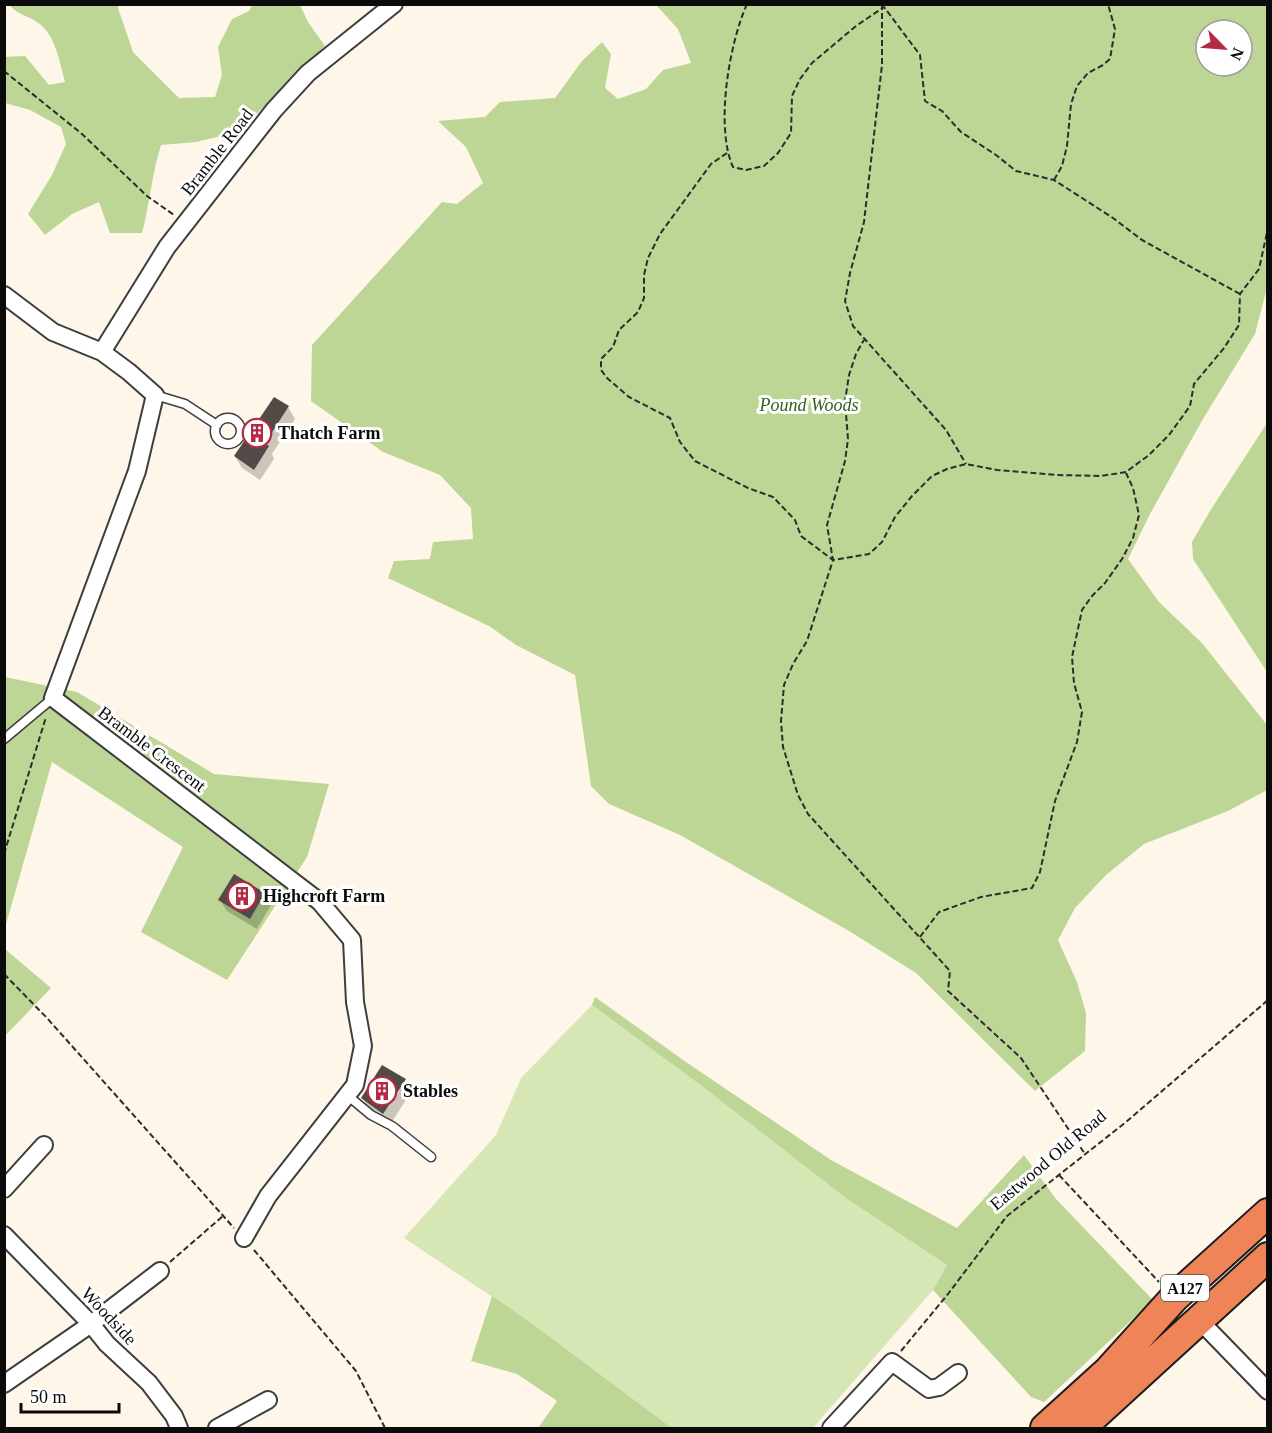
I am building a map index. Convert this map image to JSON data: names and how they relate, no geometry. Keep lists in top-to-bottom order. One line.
{"streets":{"highway":["A127"],"street":["Bramble Road","Bramble Crescent","Woodside"],"path":["Eastwood Old Road"]},"parks":["Pound Woods"],"places":{"building":["Thatch Farm","Highcroft Farm","Stables"]},"scale_bar":"50 m","north":"bottom right"}
